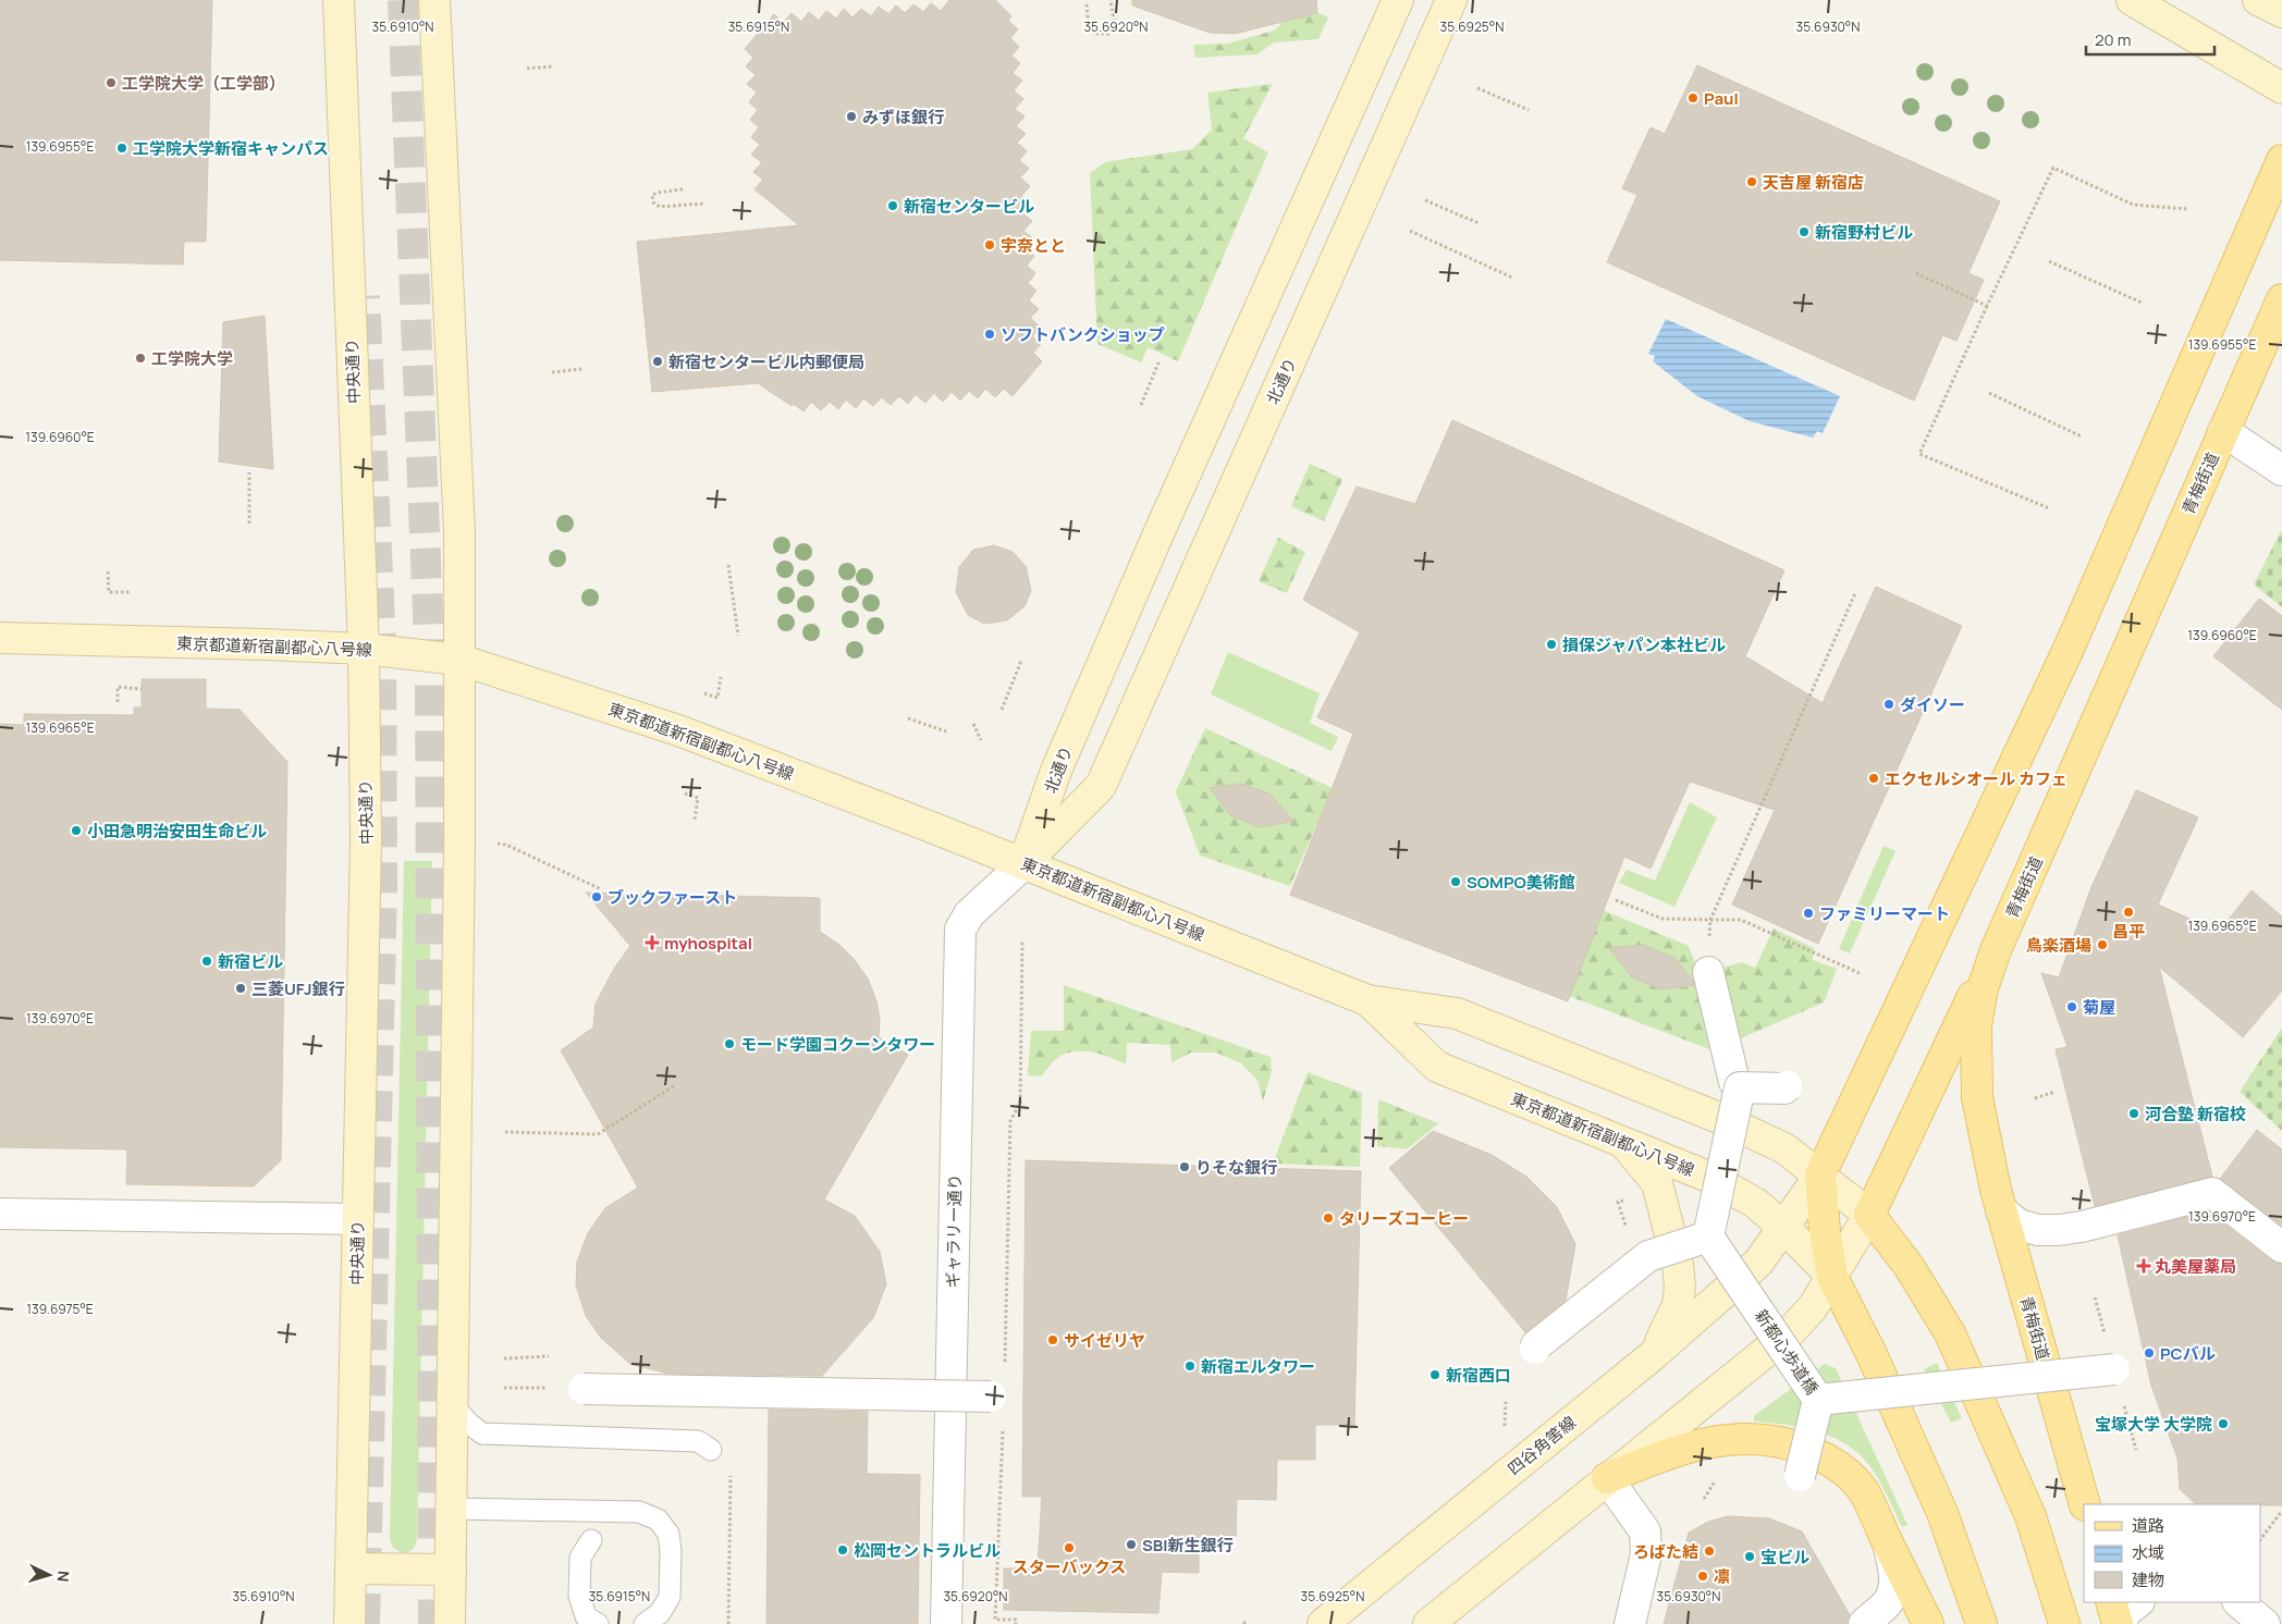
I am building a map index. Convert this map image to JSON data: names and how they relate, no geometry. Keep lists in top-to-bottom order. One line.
{"streets":{"main road":["中央通り","北通り","青梅街道","東京都道新宿副都心八号線","四谷角筈線"],"street":["ギャラリー通り","新都心歩道橋"]},"crossings":[["中央通り","東京都道新宿副都心八号線"],["北通り","東京都道新宿副都心八号線"],["北通り","ギャラリー通り"],["東京都道新宿副都心八号線","ギャラリー通り"],["東京都道新宿副都心八号線","四谷角筈線"]],"places":{"other":["工学院大学（工学部）","Paul","みずほ銀行","工学院大学新宿キャンパス","天吉屋 新宿店","新宿センタービル","新宿野村ビル","宇奈とと","ソフトバンクショップ","工学院大学","新宿センタービル内郵便局","損保ジャパン本社ビル","ダイソー","エクセルシオール カフェ","小田急明治安田生命ビル","SOMPO美術館","ブックファースト","昌平","ファミリーマート","鳥楽酒場","新宿ビル","三菱UFJ銀行","菊屋","モード学園コクーンタワー","河合塾 新宿校","りそな銀行","タリーズコーヒー","サイゼリヤ","PCバル","新宿エルタワー","新宿西口","宝塚大学 大学院","SBI新生銀行","スターバックス","松岡セントラルビル","ろばた結","宝ビル","凛"],"health":["myhospital","丸美屋薬局"]},"legend":["道路","水域","建物"],"scale_bar":"20 m","north":"right","coordinates":["35.6910°N","35.6915°N","35.6920°N","35.6925°N","35.6930°N","139.6955°E","139.6960°E","139.6965°E","139.6970°E","139.6975°E"]}
